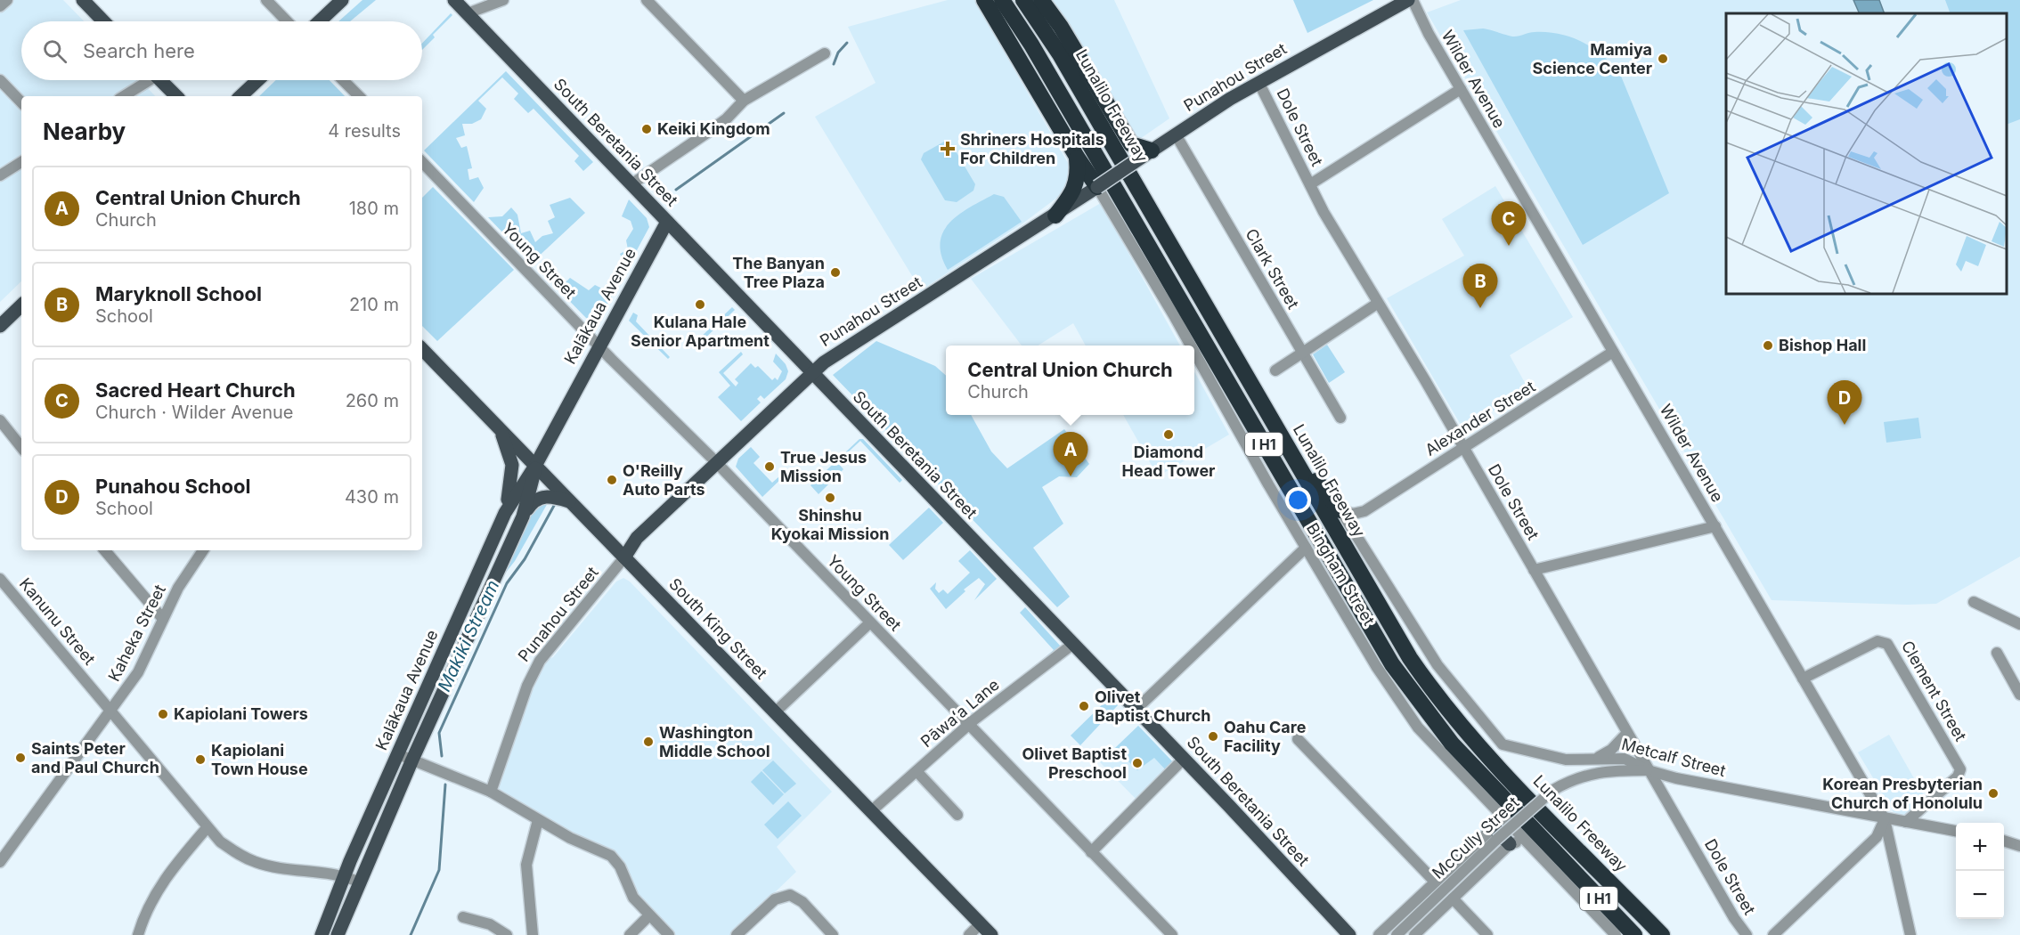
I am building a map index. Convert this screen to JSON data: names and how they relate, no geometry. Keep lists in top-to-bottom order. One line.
{"streets":{"highway":["Lunalilo Freeway","I H1"],"main road":["Punahou Street","South Beretania Street","Kalākaua Avenue","South King Street"],"street":["Wilder Avenue","Dole Street","Young Street","Clark Street","Alexander Street","Bingham Street","Kanunu Street","Kaheka Street","Clement Street","Pāwaʻa Lane","Metcalf Street","McCully Street"]},"crossings":[["Punahou Street","Dole Street"],["Punahou Street","South Beretania Street"],["Punahou Street","Young Street"],["Punahou Street","Clark Street"],["Punahou Street","Bingham Street"],["Punahou Street","South King Street"],["Wilder Avenue","Alexander Street"],["Wilder Avenue","Clement Street"],["Wilder Avenue","Metcalf Street"],["Dole Street","Alexander Street"],["Dole Street","Metcalf Street"],["Dole Street","McCully Street"],["South Beretania Street","Kalākaua Avenue"],["South Beretania Street","Pāwaʻa Lane"],["Young Street","Kalākaua Avenue"],["Young Street","Pāwaʻa Lane"],["Kalākaua Avenue","Kanunu Street"],["Kalākaua Avenue","South King Street"],["Bingham Street","McCully Street"],["Kanunu Street","Kaheka Street"],["South King Street","Pāwaʻa Lane"],["Clement Street","Metcalf Street"],["Metcalf Street","McCully Street"]],"water":["Makiki Stream"],"places":{"other":["Mamiya Science Center","Keiki Kingdom","The Banyan Tree Plaza","Kulana Hale Senior Apartment","Bishop Hall","Diamond Head Tower","True Jesus Mission","O'Reilly Auto Parts","Shinshu Kyokai Mission","Olivet Baptist Church","Kapiolani Towers","Oahu Care Facility","Washington Middle School","Saints Peter and Paul Church","Kapiolani Town House","Olivet Baptist Preschool","Korean Presbyterian Church of Honolulu"],"health":["Shriners Hospitals For Children"]},"page":{"search":"Search here","heading":["Nearby","4 results"],"list":[{"mark":"A","name":"Central Union Church","note":"Church","value":"180 m"},{"mark":"B","name":"Maryknoll School","note":"School","value":"210 m"},{"mark":"C","name":"Sacred Heart Church","note":"Church · Wilder Avenue","value":"260 m"},{"mark":"D","name":"Punahou School","note":"School","value":"430 m"}],"pins":["C","B","D","A"],"popup":["Central Union Church","Church"],"map_buttons":["+","−"]}}
